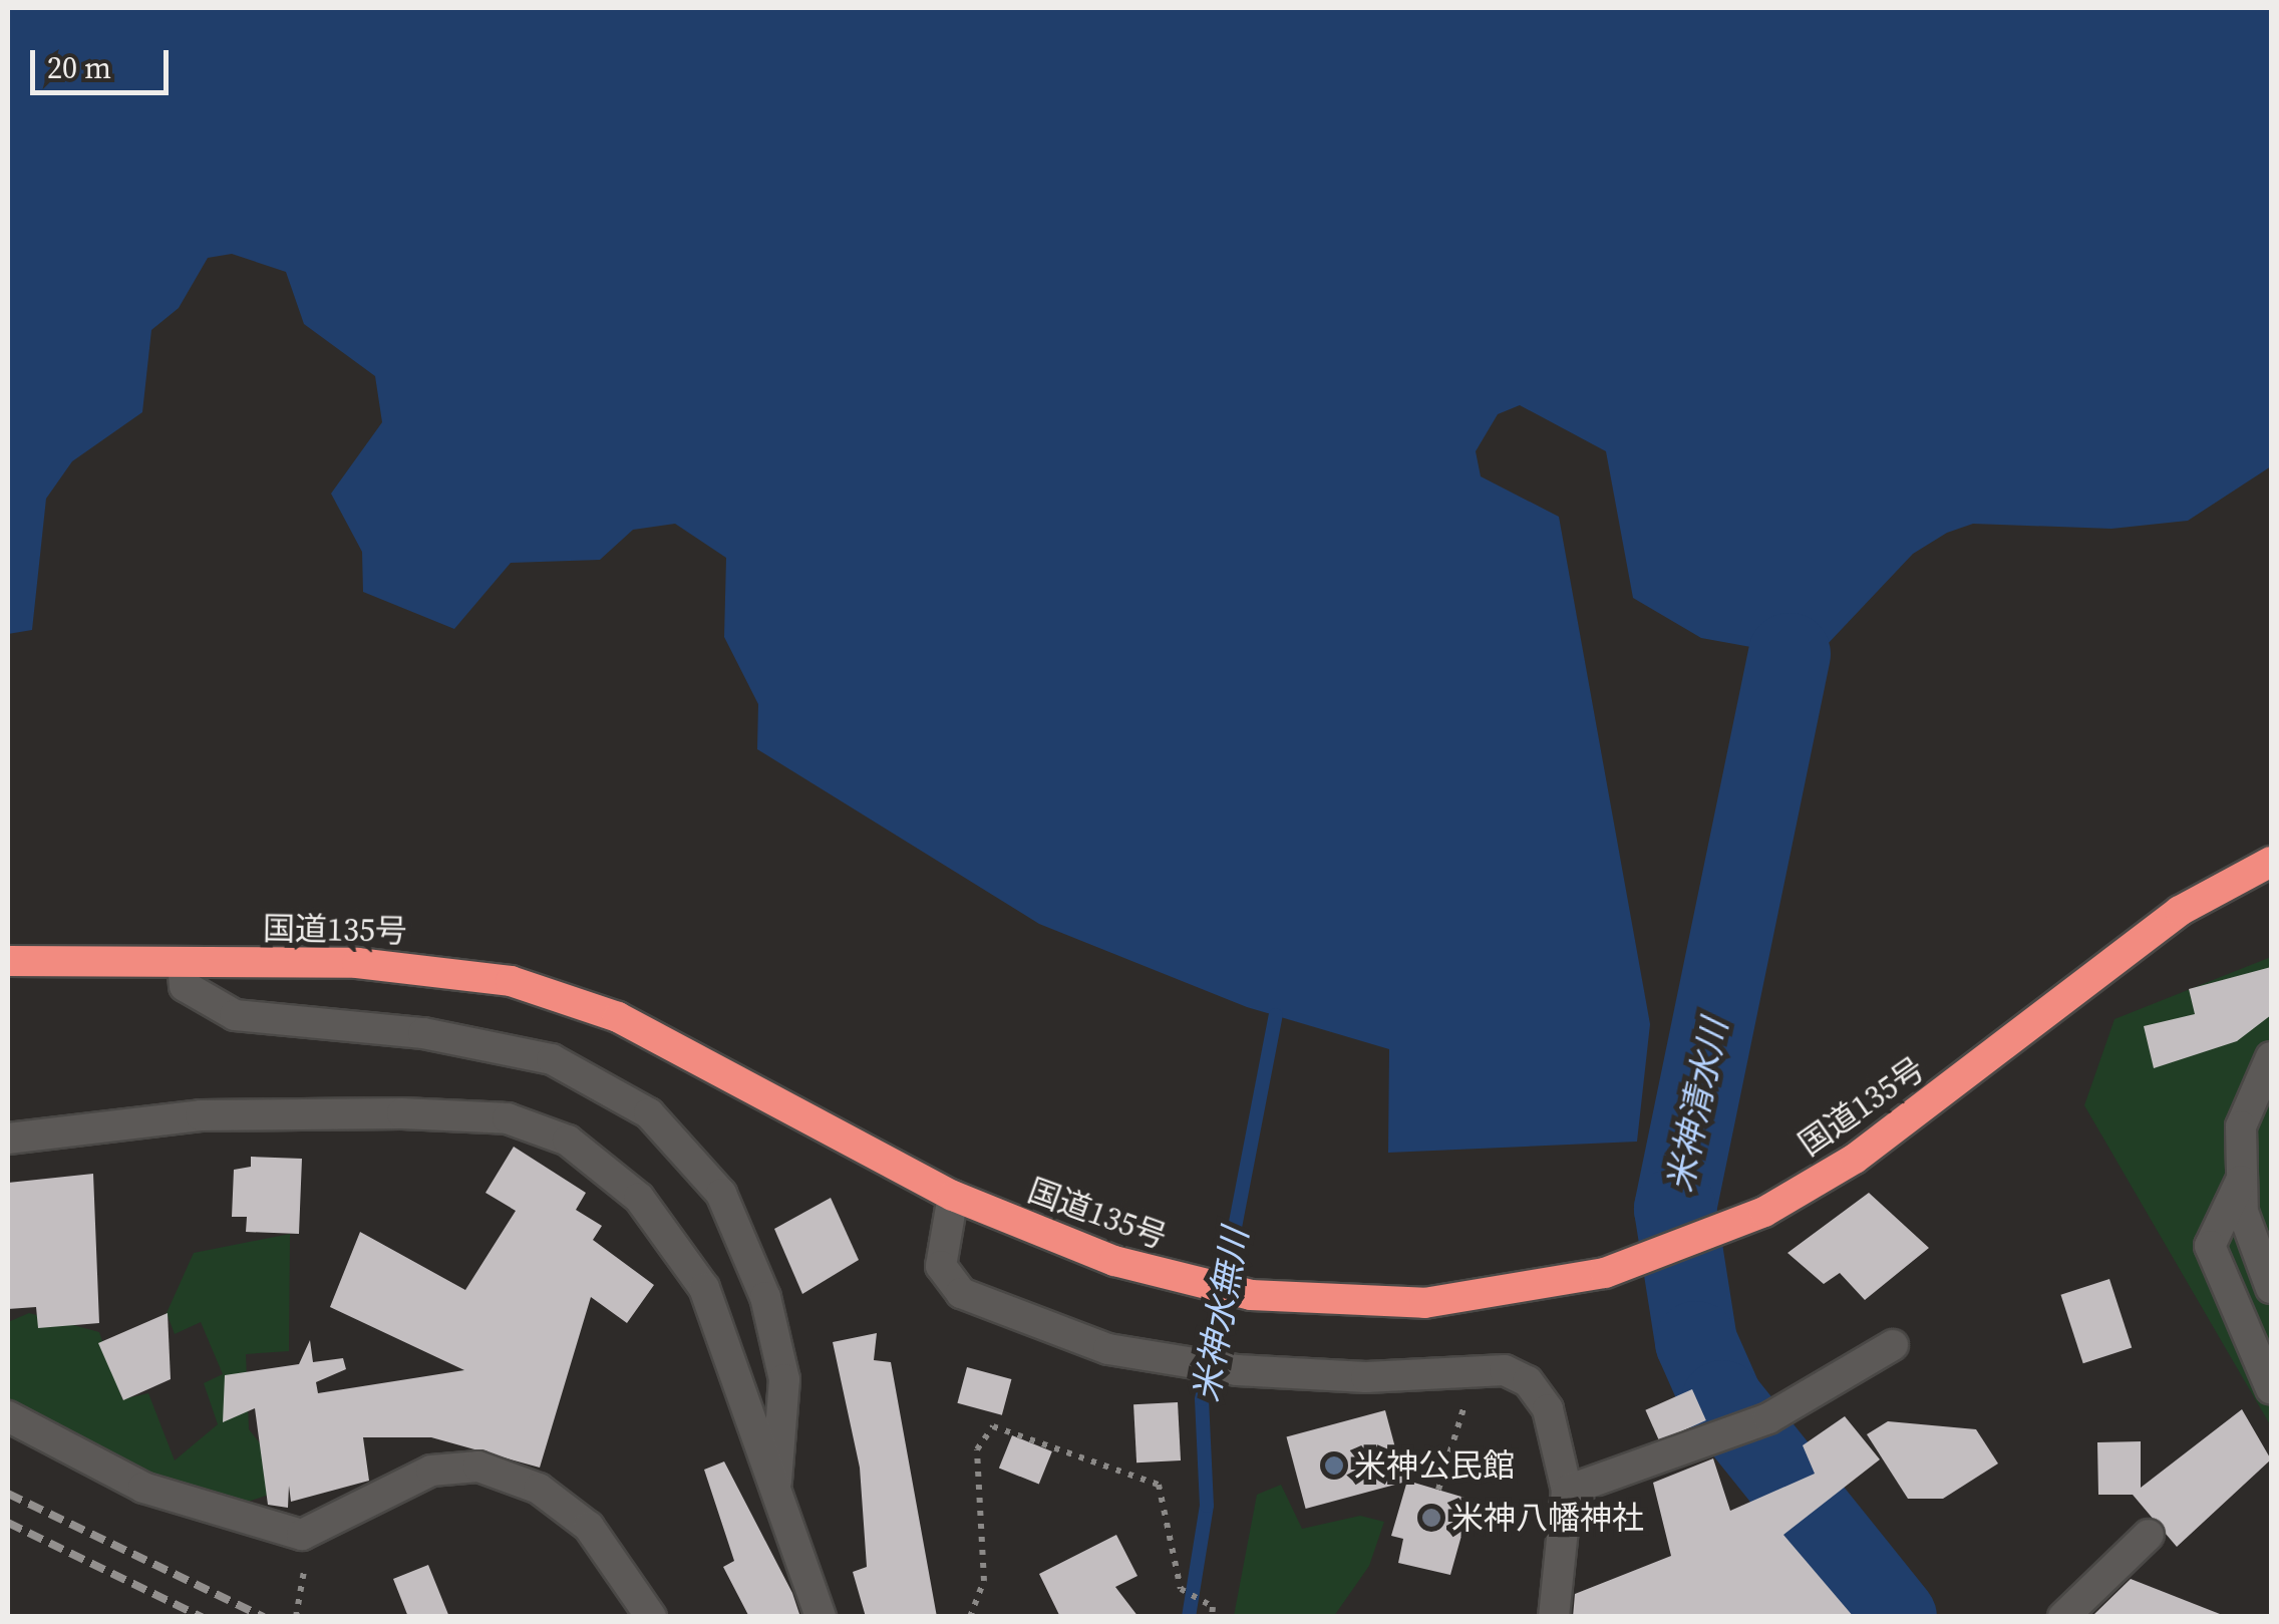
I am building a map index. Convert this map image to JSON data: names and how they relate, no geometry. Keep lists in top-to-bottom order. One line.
{"streets":{"highway":["国道135号"]},"water":["米神清水川","米神水無川"],"places":["米神公民館","米神八幡神社"],"scale_bar":"20 m"}
